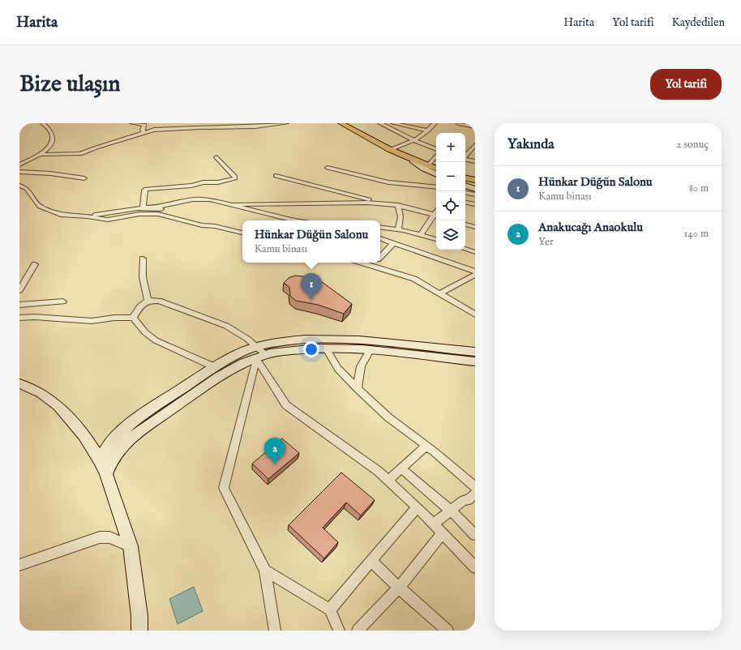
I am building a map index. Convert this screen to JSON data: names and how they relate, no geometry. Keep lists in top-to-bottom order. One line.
{"page":{"header":"Harita","nav":["Harita","Yol tarifi","Kaydedilen"],"buttons":"Yol tarifi","title":"Bize ulaşın","heading":["Yakında","2 sonuç"],"map_buttons":["+","−"],"list":[{"mark":"1","name":"Hünkar Düğün Salonu","note":"Kamu binası","value":"80 m"},{"mark":"2","name":"Anakucağı Anaokulu","note":"Yer","value":"140 m"}],"popup":["Hünkar Düğün Salonu","Kamu binası"],"pins":["1","2"]}}
